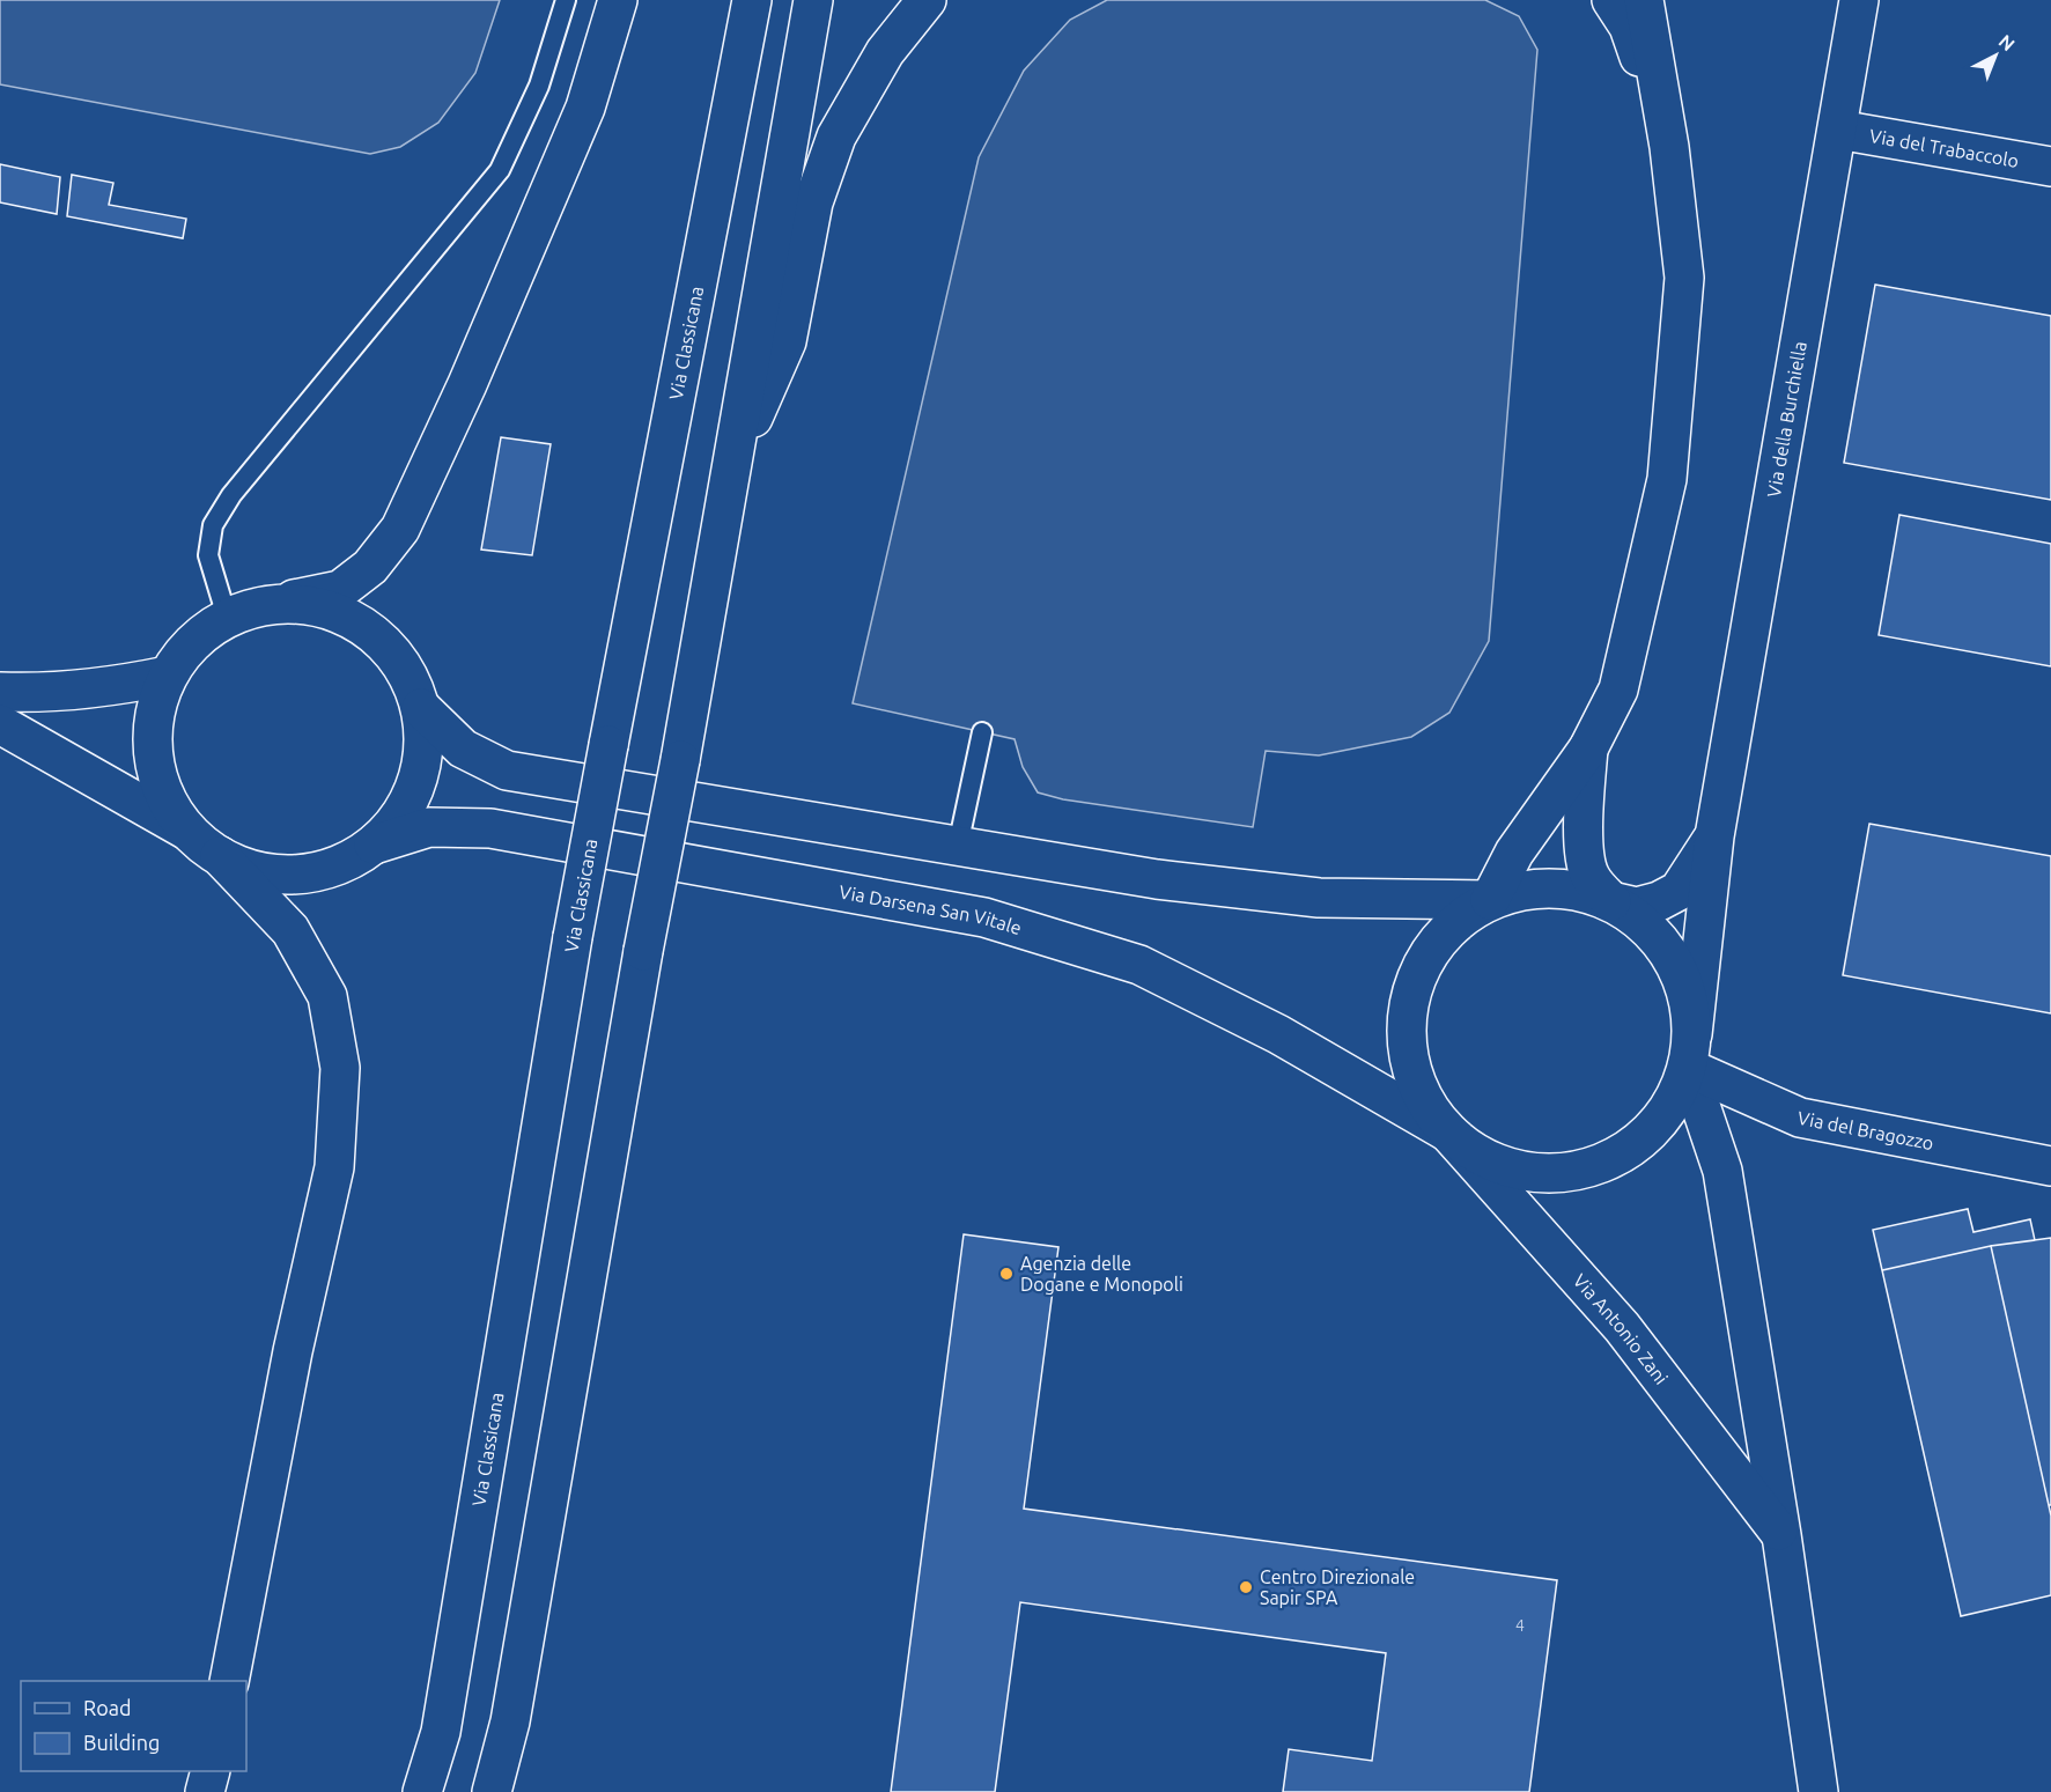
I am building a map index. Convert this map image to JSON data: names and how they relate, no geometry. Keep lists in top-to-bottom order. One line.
{"streets":{"main road":["Via del Trabaccolo","Via Classicana","Via della Burchiella","Via Darsena San Vitale","Via del Bragozzo","Via Antonio Zani"]},"crossings":[["Via del Trabaccolo","Via della Burchiella"],["Via della Burchiella","Via del Bragozzo"],["Via della Burchiella","Via Antonio Zani"],["Via Darsena San Vitale","Via Antonio Zani"],["Via del Bragozzo","Via Antonio Zani"]],"places":["Agenzia delle Dogane e Monopoli","Centro Direzionale Sapir SPA"],"house_numbers":["4"],"legend":["Road","Building"],"north":"top right"}
